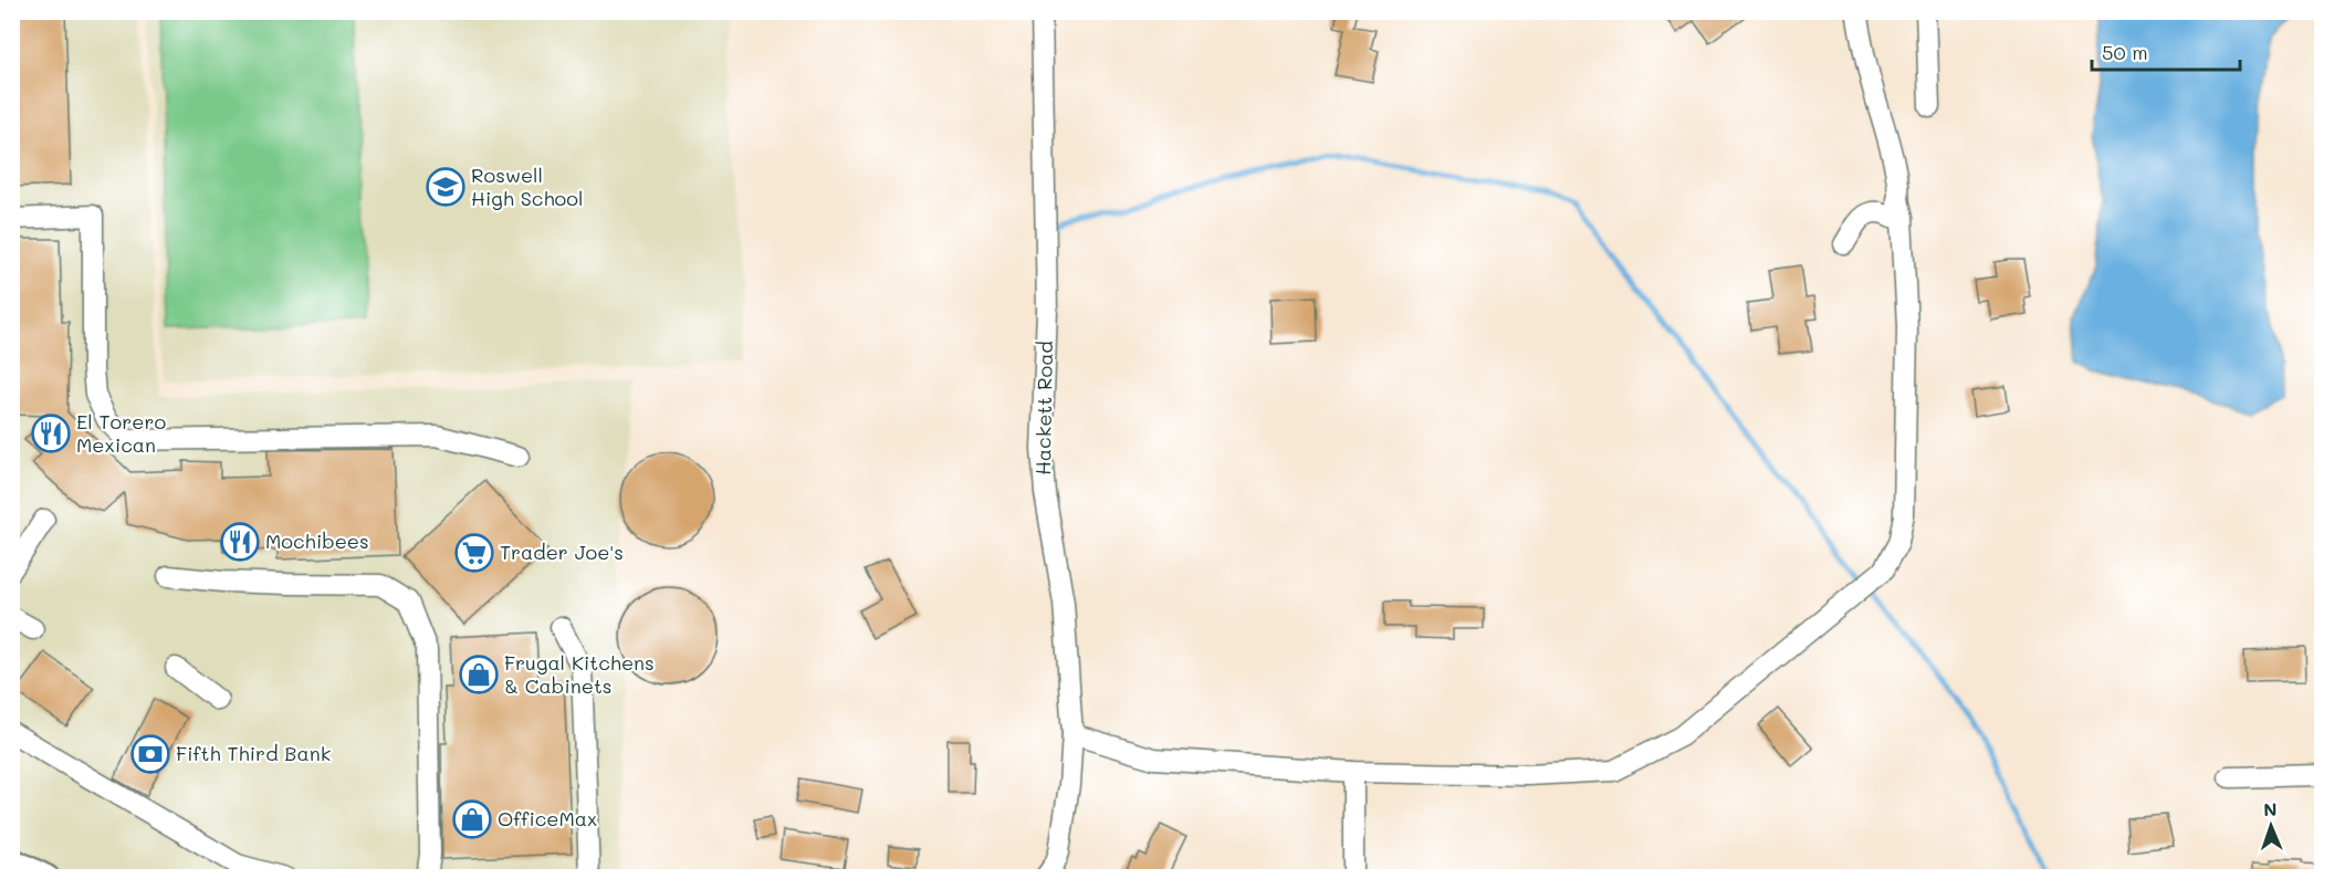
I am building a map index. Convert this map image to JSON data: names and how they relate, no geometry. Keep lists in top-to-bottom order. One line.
{"streets":{"street":["Hackett Road"]},"places":{"school or university":["Roswell High School"],"restaurant":["El Torero Mexican","Mochibees"],"supermarket":["Trader Joe's"],"shop":["Frugal Kitchens & Cabinets","OfficeMax"],"bank":["Fifth Third Bank"]},"scale_bar":"50 m","north":"top"}
